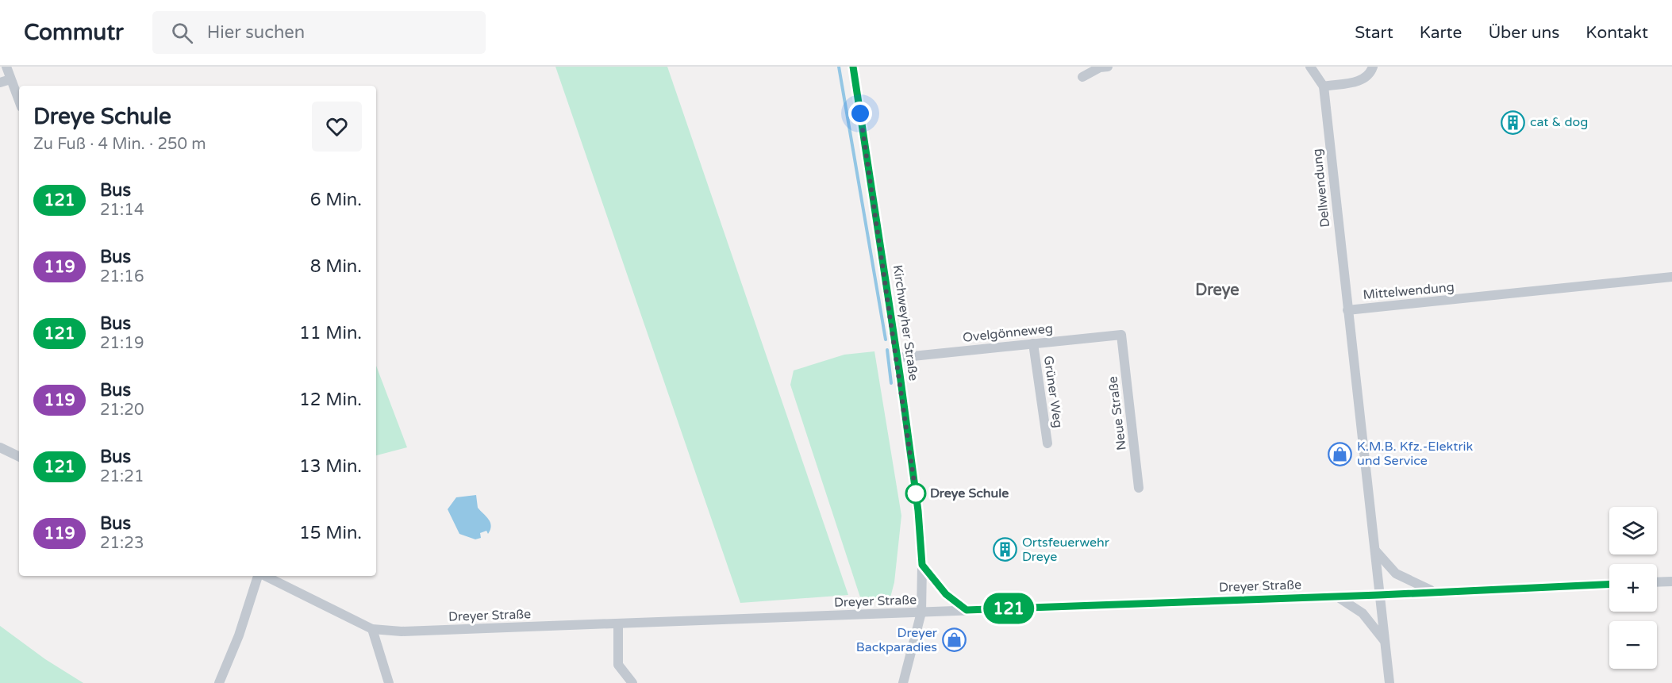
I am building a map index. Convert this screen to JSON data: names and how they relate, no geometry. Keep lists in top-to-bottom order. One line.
{"streets":{"street":["Dellwendung","Mittelwendung","Kirchweyher Straße","Ovelgönneweg","Grüner Weg","Neue Straße","Dreyer Straße"]},"crossings":[["Dellwendung","Mittelwendung"],["Mittelwendung","Dreyer Straße"],["Kirchweyher Straße","Ovelgönneweg"],["Kirchweyher Straße","Dreyer Straße"],["Ovelgönneweg","Grüner Weg"],["Ovelgönneweg","Neue Straße"]],"districts":["Dreye"],"places":{"building":["cat & dog","Ortsfeuerwehr Dreye"],"shop":["K.M.B. Kfz.-Elektrik und Service","Dreyer Backparadies"],"other":["Dreye Schule"]},"lines":["bus line 121"],"page":{"header":"Commutr","search":"Hier suchen","nav":["Start","Karte","Über uns","Kontakt"],"on_map":"121","heading":["Dreye Schule","Zu Fuß · 4 Min. · 250 m"],"list":[{"mark":"121","name":"Bus","note":"21:14","value":"6 Min."},{"mark":"119","name":"Bus","note":"21:16","value":"8 Min."},{"mark":"121","name":"Bus","note":"21:19","value":"11 Min."},{"mark":"119","name":"Bus","note":"21:20","value":"12 Min."},{"mark":"121","name":"Bus","note":"21:21","value":"13 Min."},{"mark":"119","name":"Bus","note":"21:23","value":"15 Min."}],"map_buttons":["+","−"]}}
